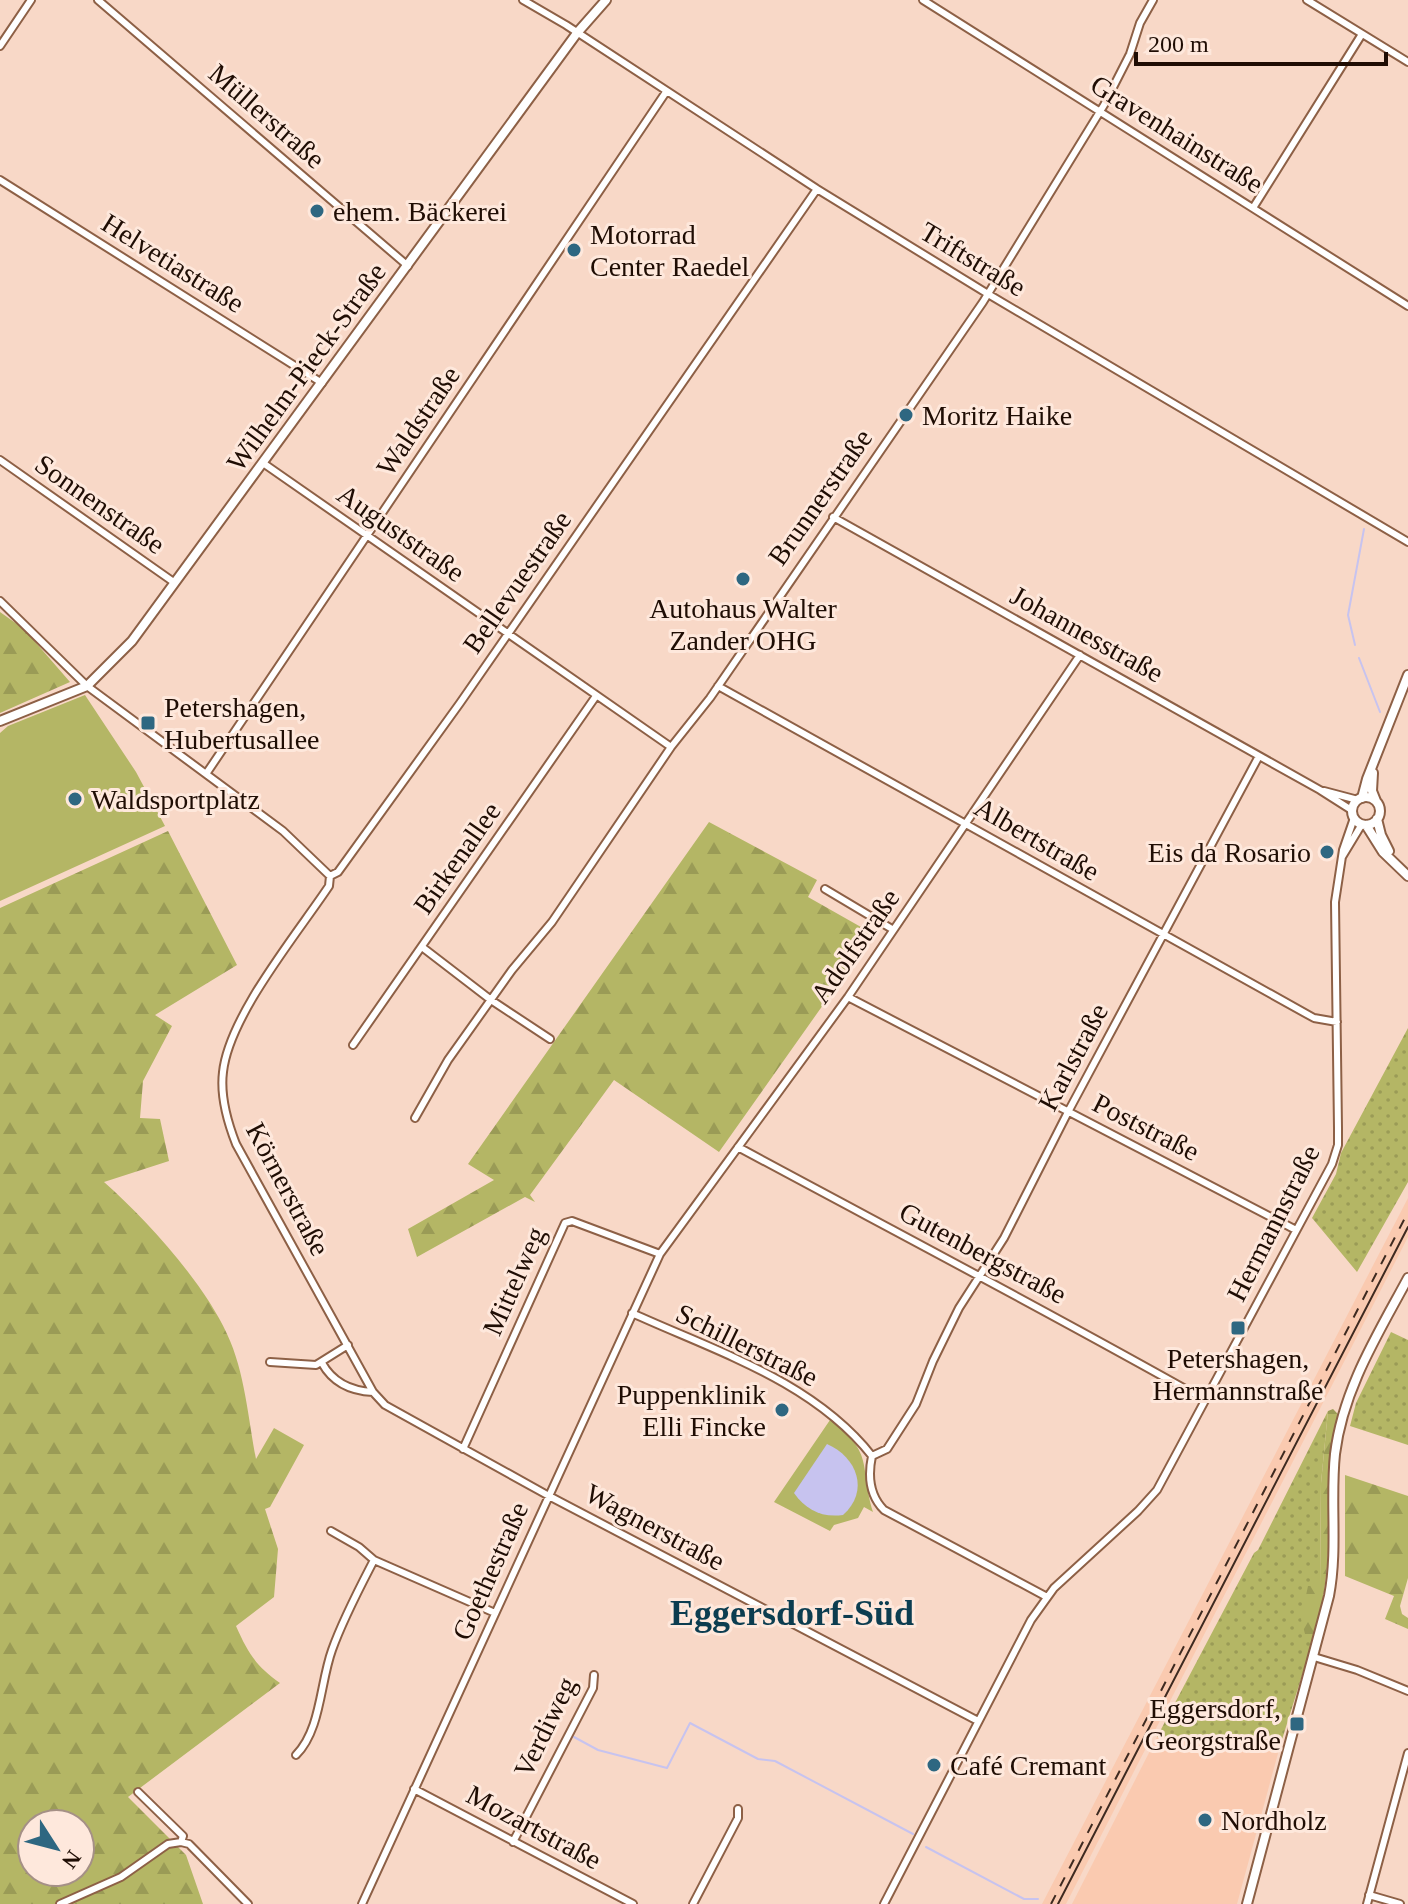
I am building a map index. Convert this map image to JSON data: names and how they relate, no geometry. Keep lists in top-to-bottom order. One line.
{"streets":{"street":["Müllerstraße","Gravenhainstraße","Triftstraße","Helvetiastraße","Wilhelm-Pieck-Straße","Waldstraße","Brunnerstraße","Sonnenstraße","Auguststraße","Bellevuestraße","Johannesstraße","Albertstraße","Birkenallee","Adolfstraße","Karlstraße","Poststraße","Körnerstraße","Hermannstraße","Gutenbergstraße","Mittelweg","Schillerstraße","Wagnerstraße","Goethestraße","Verdiweg","Mozartstraße"]},"crossings":[["Müllerstraße","Wilhelm-Pieck-Straße"],["Gravenhainstraße","Brunnerstraße"],["Triftstraße","Wilhelm-Pieck-Straße"],["Triftstraße","Waldstraße"],["Triftstraße","Brunnerstraße"],["Triftstraße","Bellevuestraße"],["Helvetiastraße","Wilhelm-Pieck-Straße"],["Wilhelm-Pieck-Straße","Sonnenstraße"],["Wilhelm-Pieck-Straße","Auguststraße"],["Waldstraße","Auguststraße"],["Brunnerstraße","Auguststraße"],["Brunnerstraße","Johannesstraße"],["Brunnerstraße","Albertstraße"],["Auguststraße","Bellevuestraße"],["Auguststraße","Birkenallee"],["Bellevuestraße","Körnerstraße"],["Johannesstraße","Adolfstraße"],["Johannesstraße","Karlstraße"],["Johannesstraße","Hermannstraße"],["Albertstraße","Adolfstraße"],["Albertstraße","Karlstraße"],["Albertstraße","Hermannstraße"],["Adolfstraße","Poststraße"],["Adolfstraße","Gutenbergstraße"],["Adolfstraße","Mittelweg"],["Adolfstraße","Goethestraße"],["Karlstraße","Poststraße"],["Karlstraße","Gutenbergstraße"],["Karlstraße","Schillerstraße"],["Poststraße","Hermannstraße"],["Körnerstraße","Wagnerstraße"],["Hermannstraße","Gutenbergstraße"],["Hermannstraße","Wagnerstraße"],["Mittelweg","Wagnerstraße"],["Mittelweg","Goethestraße"],["Schillerstraße","Goethestraße"],["Wagnerstraße","Goethestraße"],["Goethestraße","Mozartstraße"],["Verdiweg","Mozartstraße"]],"districts":["Eggersdorf-Süd"],"places":{"other":["ehem. Bäckerei","Motorrad Center Raedel","Moritz Haike","Autohaus Walter Zander OHG","Waldsportplatz","Eis da Rosario","Puppenklinik Elli Fincke","Café Cremant","Nordholz"],"transit":["Petershagen, Hubertusallee","Petershagen, Hermannstraße","Eggersdorf, Georgstraße"]},"scale_bar":"200 m","north":"bottom right"}
